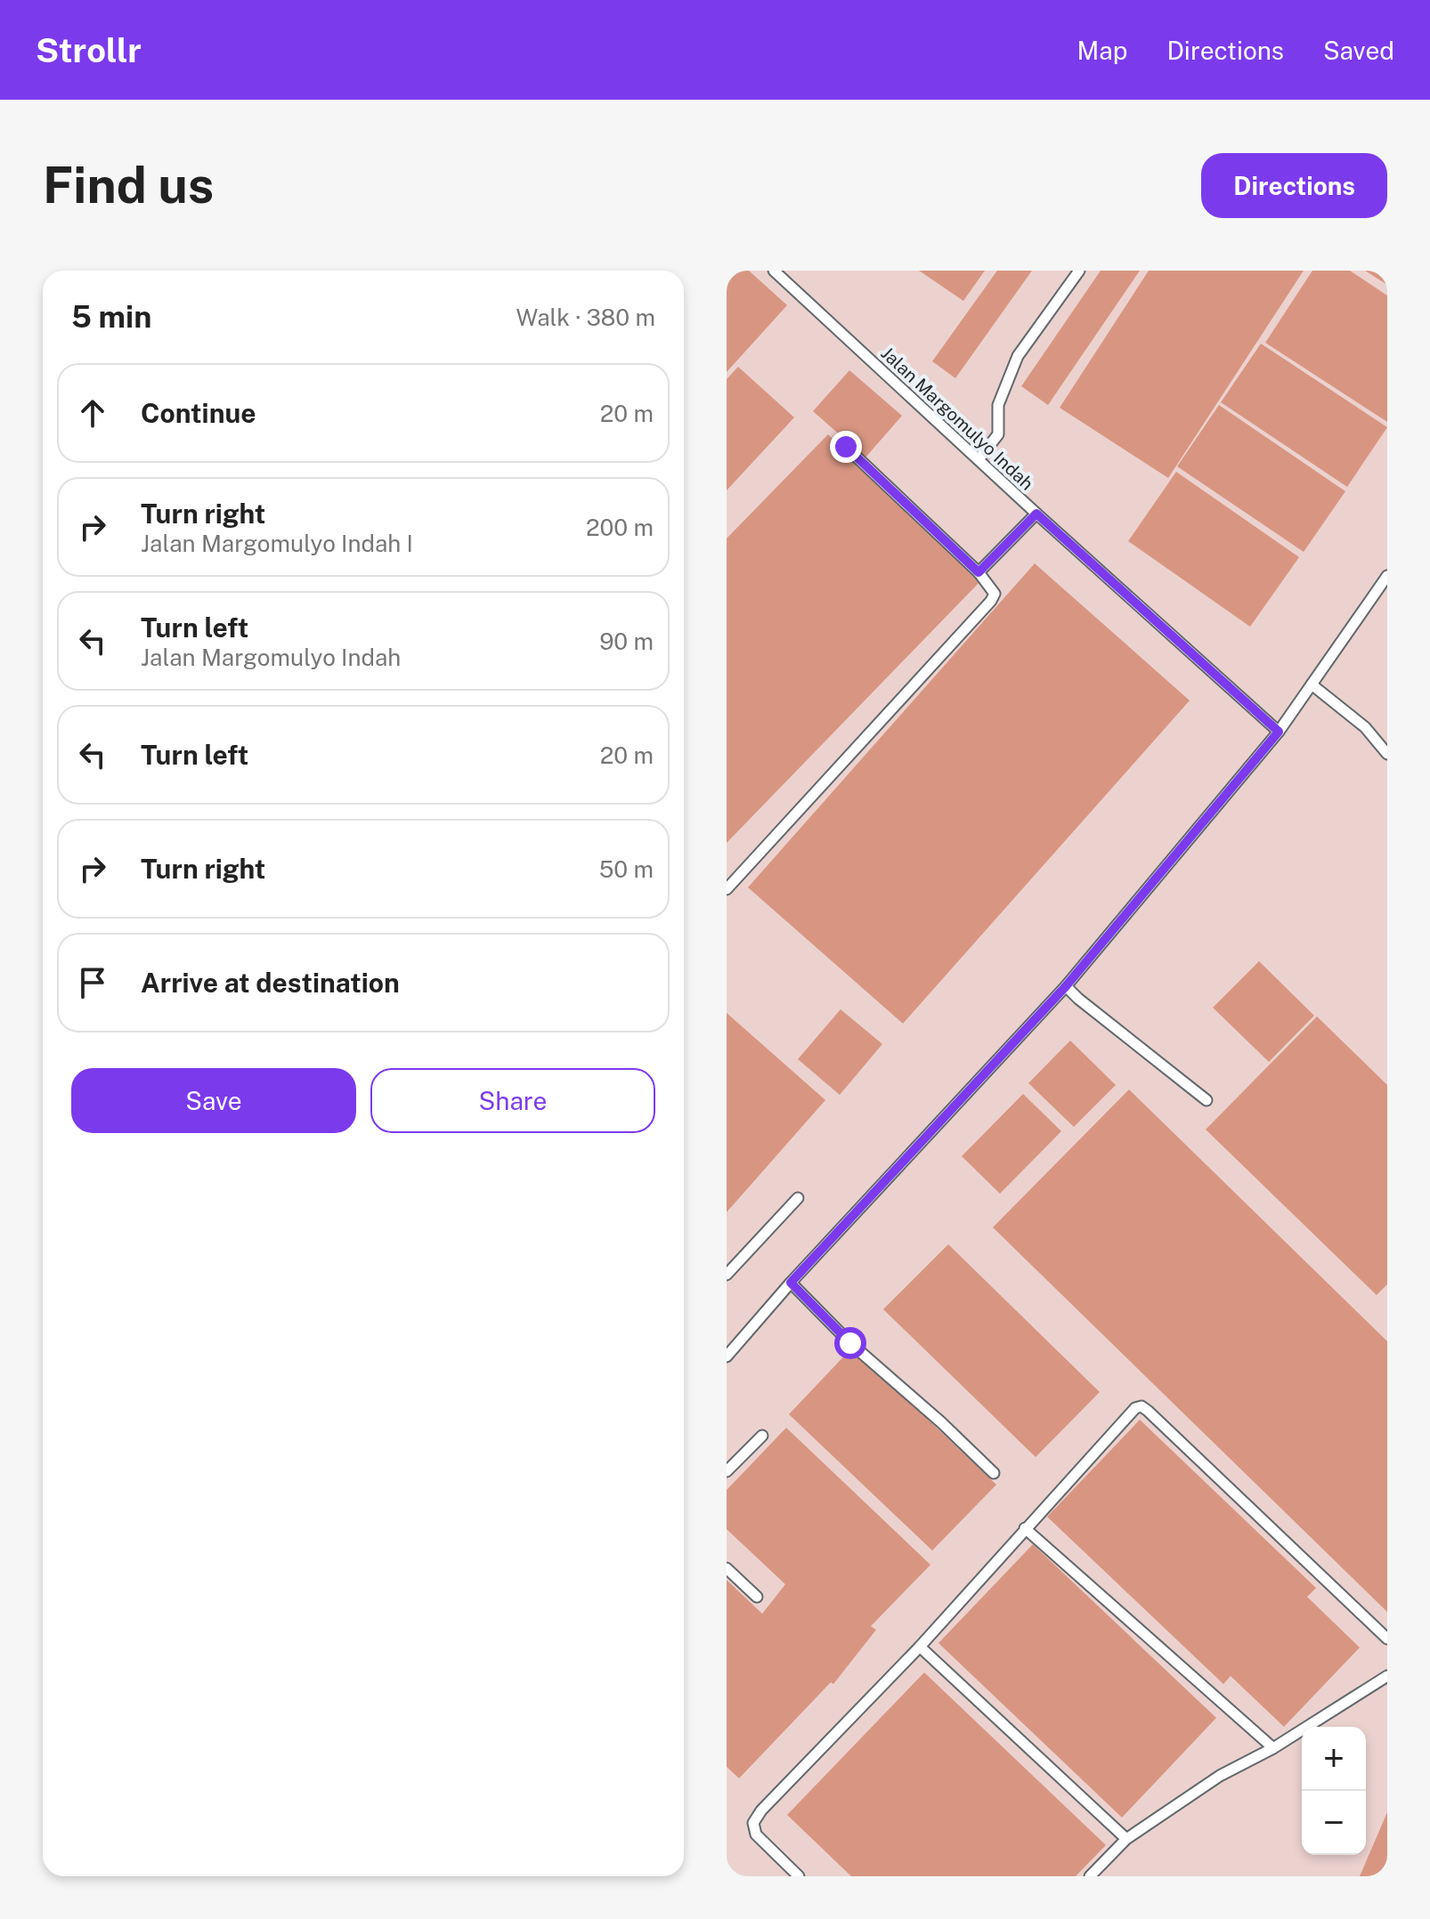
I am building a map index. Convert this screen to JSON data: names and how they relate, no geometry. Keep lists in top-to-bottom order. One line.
{"streets":{"lane":["Jalan Margomulyo Indah"]},"page":{"header":"Strollr","nav":["Map","Directions","Saved"],"buttons":["Directions",["Save","Share"]],"title":"Find us","heading":["5 min","Walk · 380 m"],"list":[["Continue","20 m"],["Turn right","Jalan Margomulyo Indah I","200 m"],["Turn left","Jalan Margomulyo Indah","90 m"],["Turn left","20 m"],["Turn right","50 m"],"Arrive at destination"],"map_buttons":["+","−"]}}
